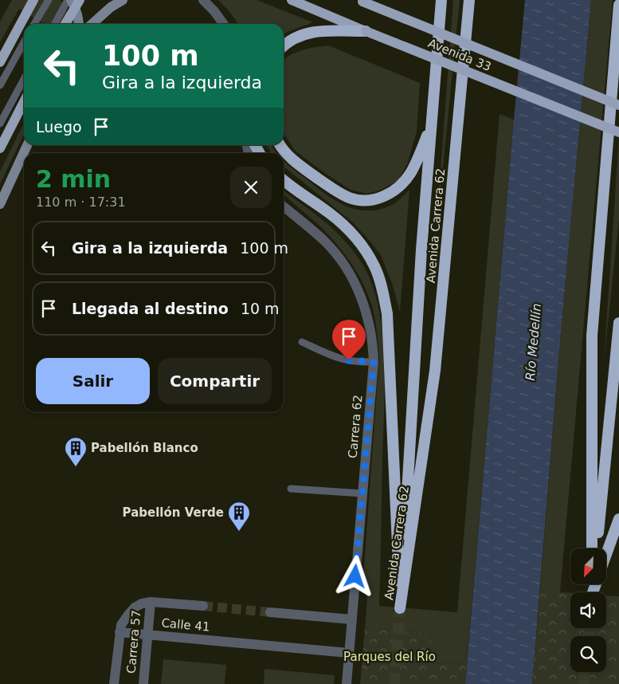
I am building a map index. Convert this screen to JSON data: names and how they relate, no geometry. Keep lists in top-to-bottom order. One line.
{"streets":{"highway":["Avenida Carrera 62"],"main road":["Avenida 33"],"street":["Carrera 62","Calle 41","Carrera 57"]},"crossings":[["Carrera 62","Calle 41"],["Calle 41","Carrera 57"]],"water":["Río Medellín"],"parks":["Parques del Río"],"places":{"building":["Pabellón Blanco","Pabellón Verde"]},"north":"bottom left","page":{"turn":["100 m","Gira a la izquierda"],"then":"Luego","heading":["2 min","110 m · 17:31"],"list":[{"name":"Gira a la izquierda","value":"100 m"},{"name":"Llegada al destino","value":"10 m"}],"buttons":["Salir","Compartir"]}}
